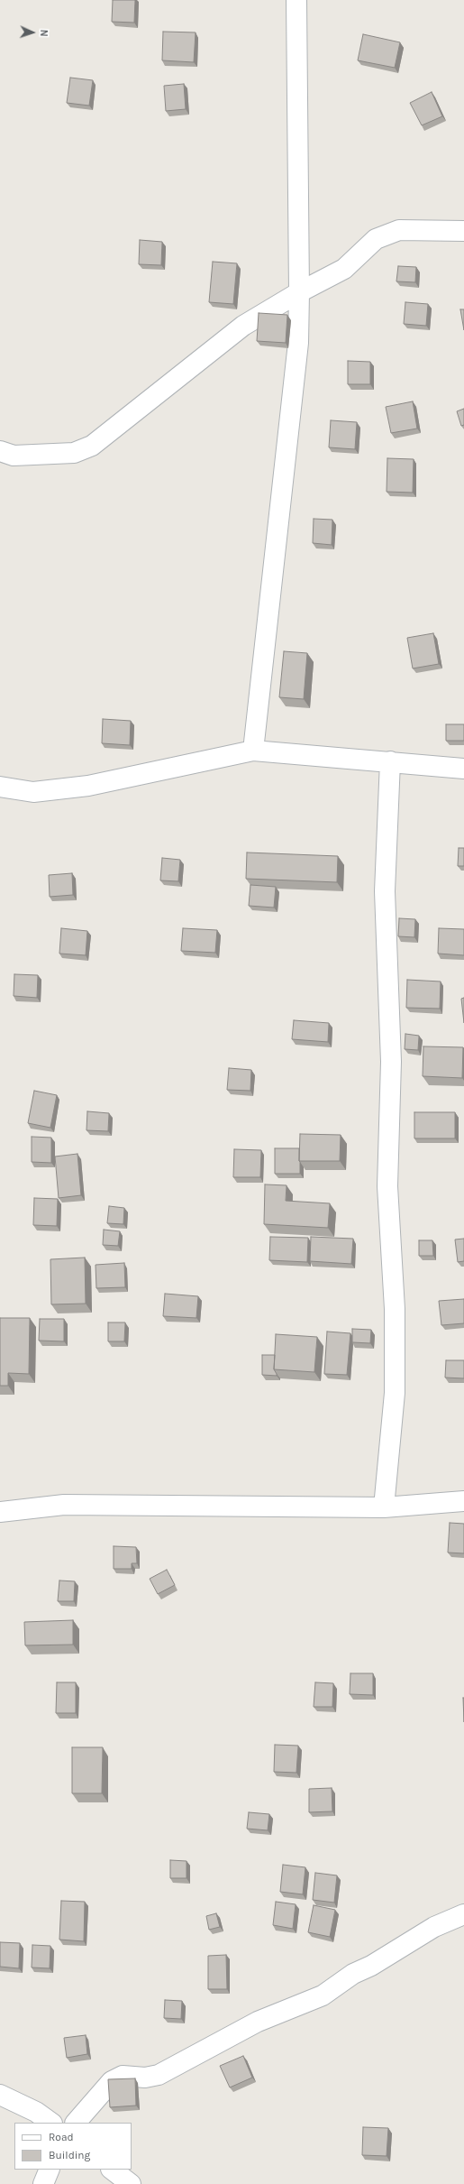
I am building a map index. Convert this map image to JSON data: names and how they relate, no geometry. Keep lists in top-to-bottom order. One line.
{"legend":["Road","Building"],"north":"right"}
